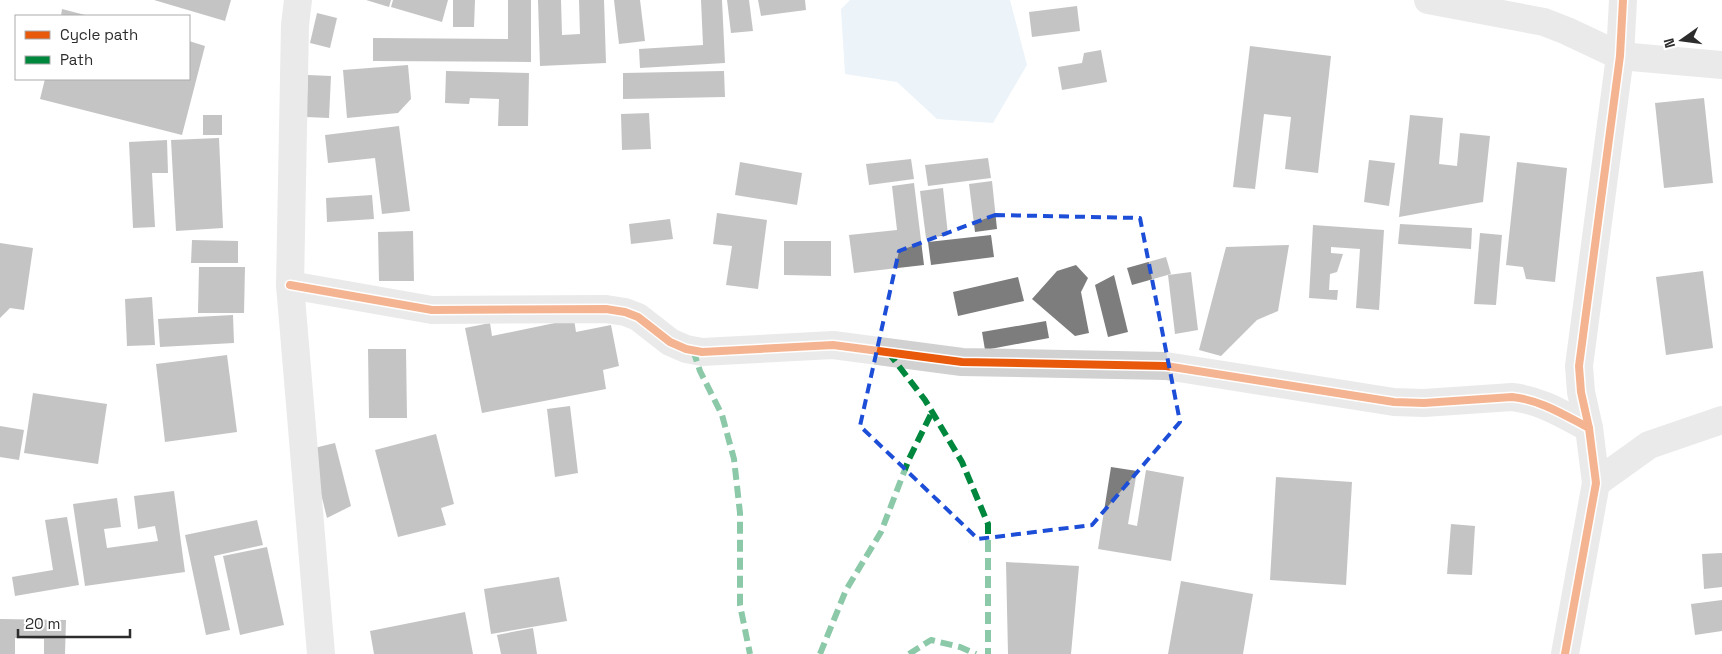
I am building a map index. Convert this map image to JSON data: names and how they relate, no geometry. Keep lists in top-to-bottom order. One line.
{"legend":["Cycle path","Path"],"scale_bar":"20 m","north":"left"}
